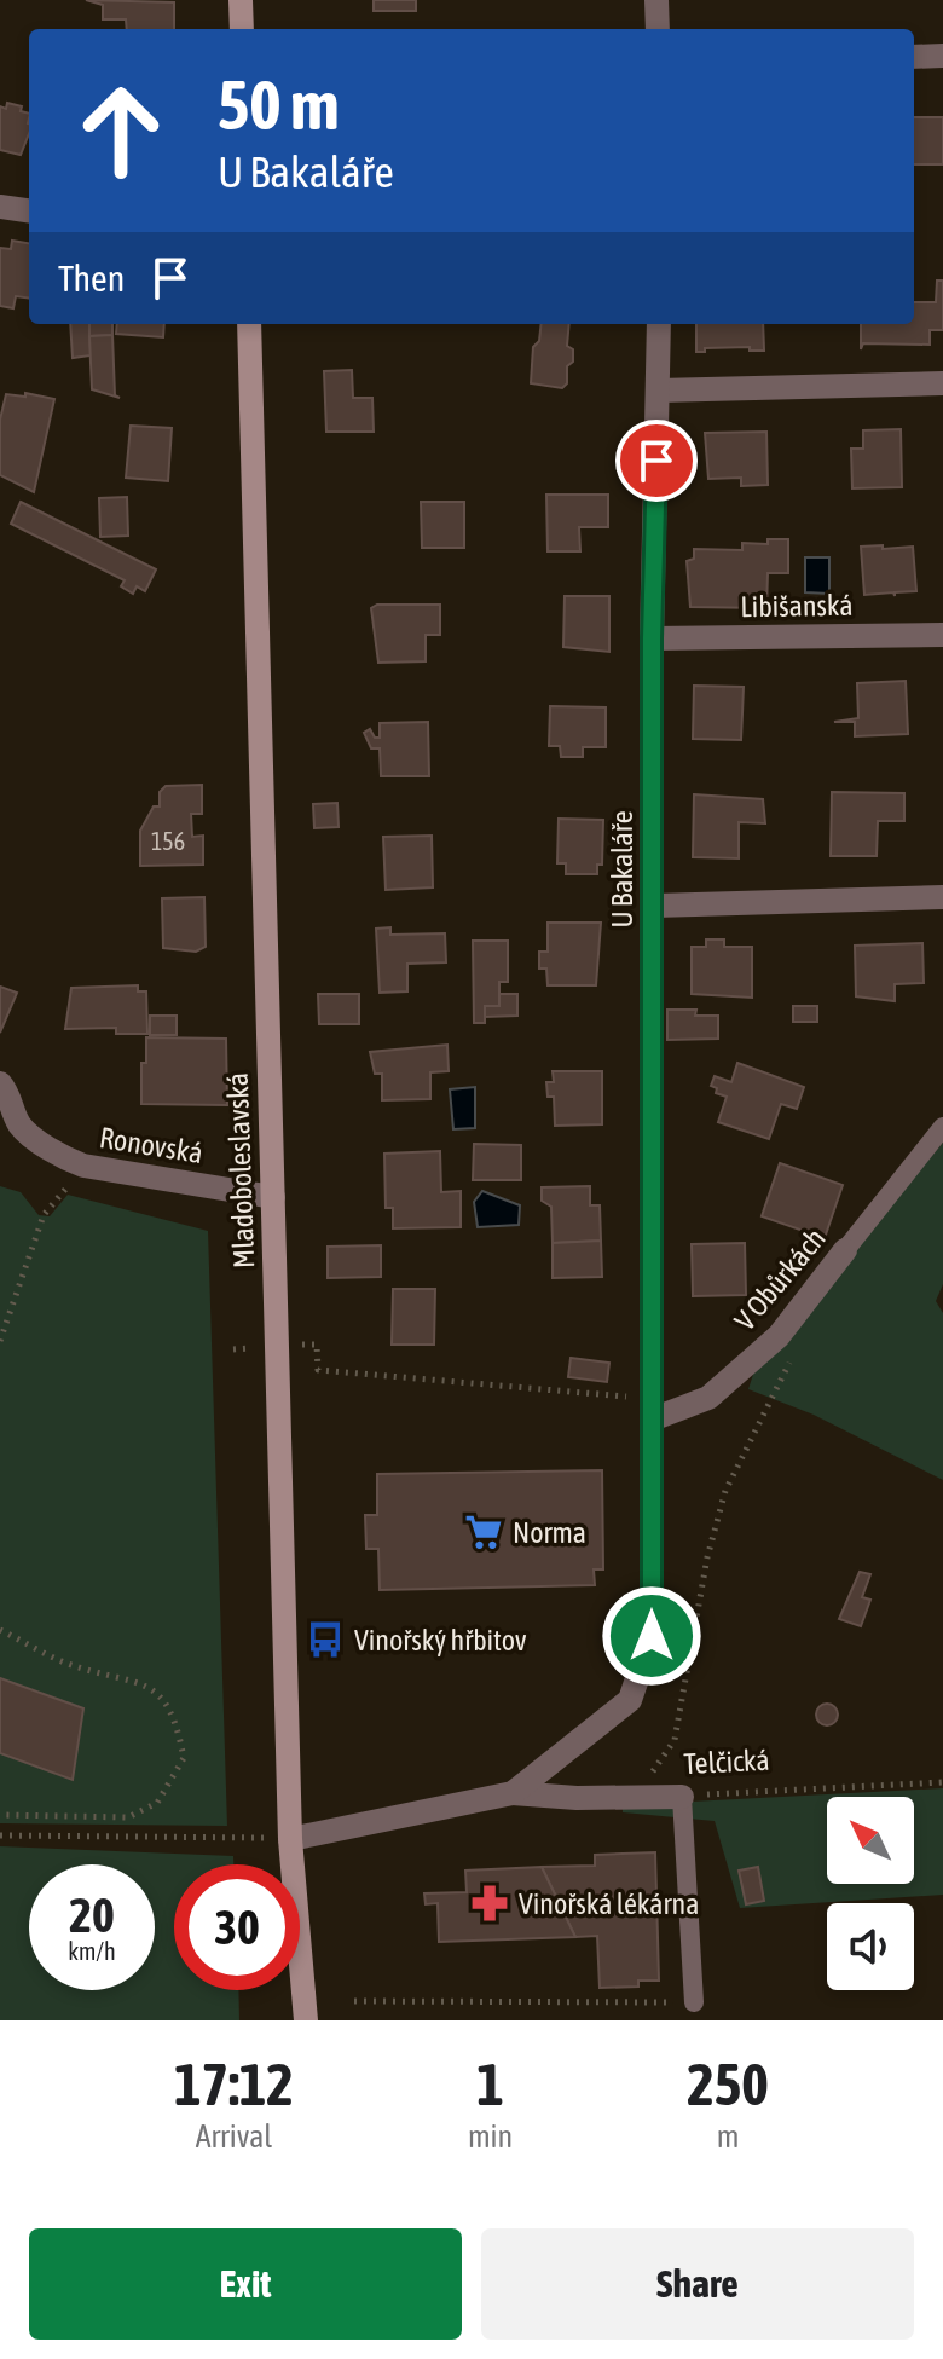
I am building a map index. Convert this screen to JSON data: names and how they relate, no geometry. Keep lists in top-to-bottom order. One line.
{"streets":{"main road":["Mladoboleslavská"],"street":["Libišanská","U Bakaláře","Ronovská","V Obůrkách","Telčická"]},"crossings":[["Libišanská","U Bakaláře"],["U Bakaláře","V Obůrkách"],["Ronovská","Mladoboleslavská"]],"places":{"supermarket":["Norma"],"bus stop":["Vinořský hřbitov"],"pharmacy":["Vinořská lékárna"]},"house_numbers":["156"],"north":"top left","page":{"turn":["50 m","U Bakaláře"],"then":"Then","speed":"20 km/h","limit":"30","eta":["17:12","Arrival","1","min","250","m"],"buttons":["Exit","Share"]}}
